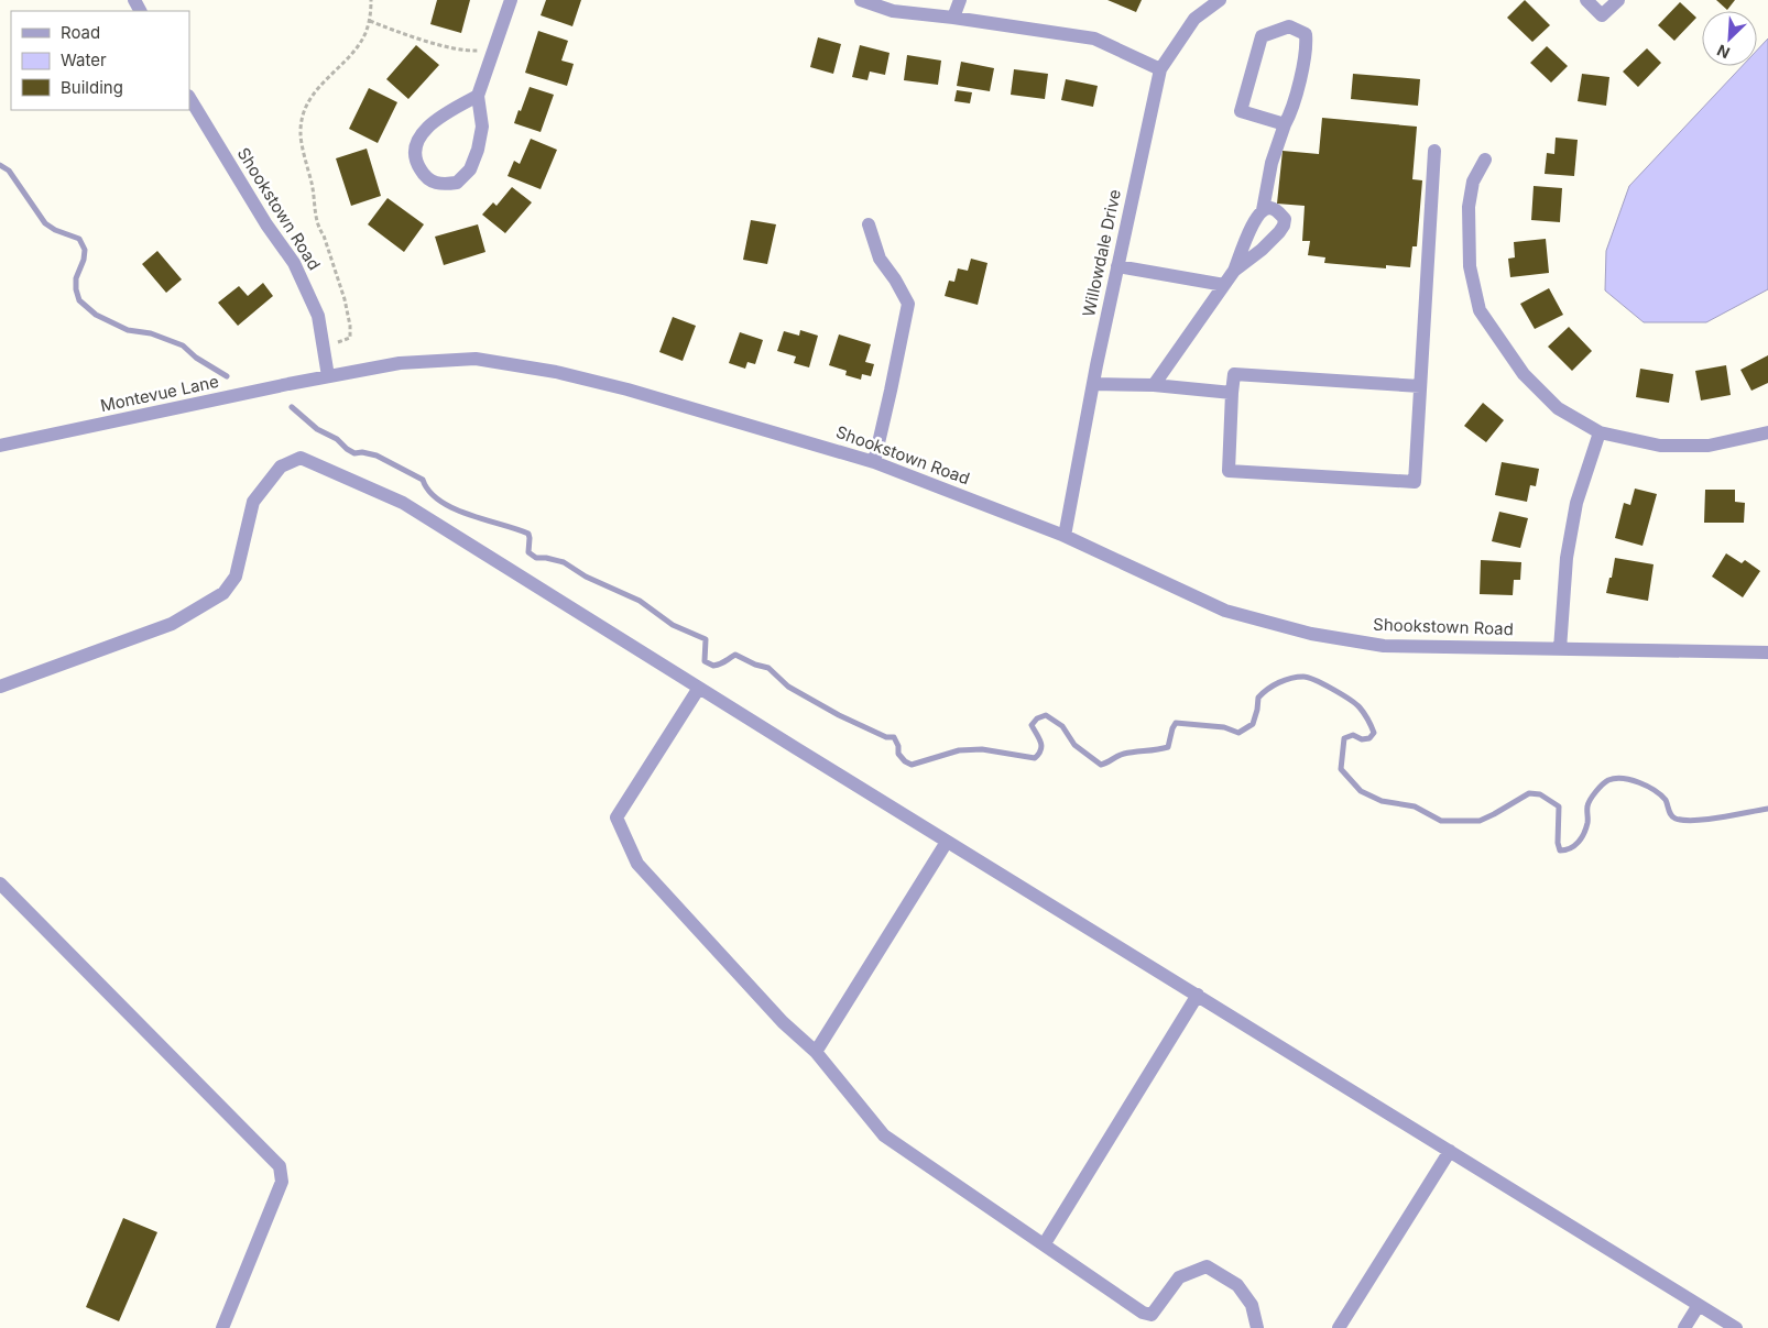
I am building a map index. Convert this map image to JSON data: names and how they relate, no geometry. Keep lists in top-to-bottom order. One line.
{"streets":{"street":["Shookstown Road","Willowdale Drive","Montevue Lane"]},"crossings":[["Shookstown Road","Willowdale Drive"],["Shookstown Road","Montevue Lane"]],"legend":["Road","Water","Building"],"north":"bottom left"}
